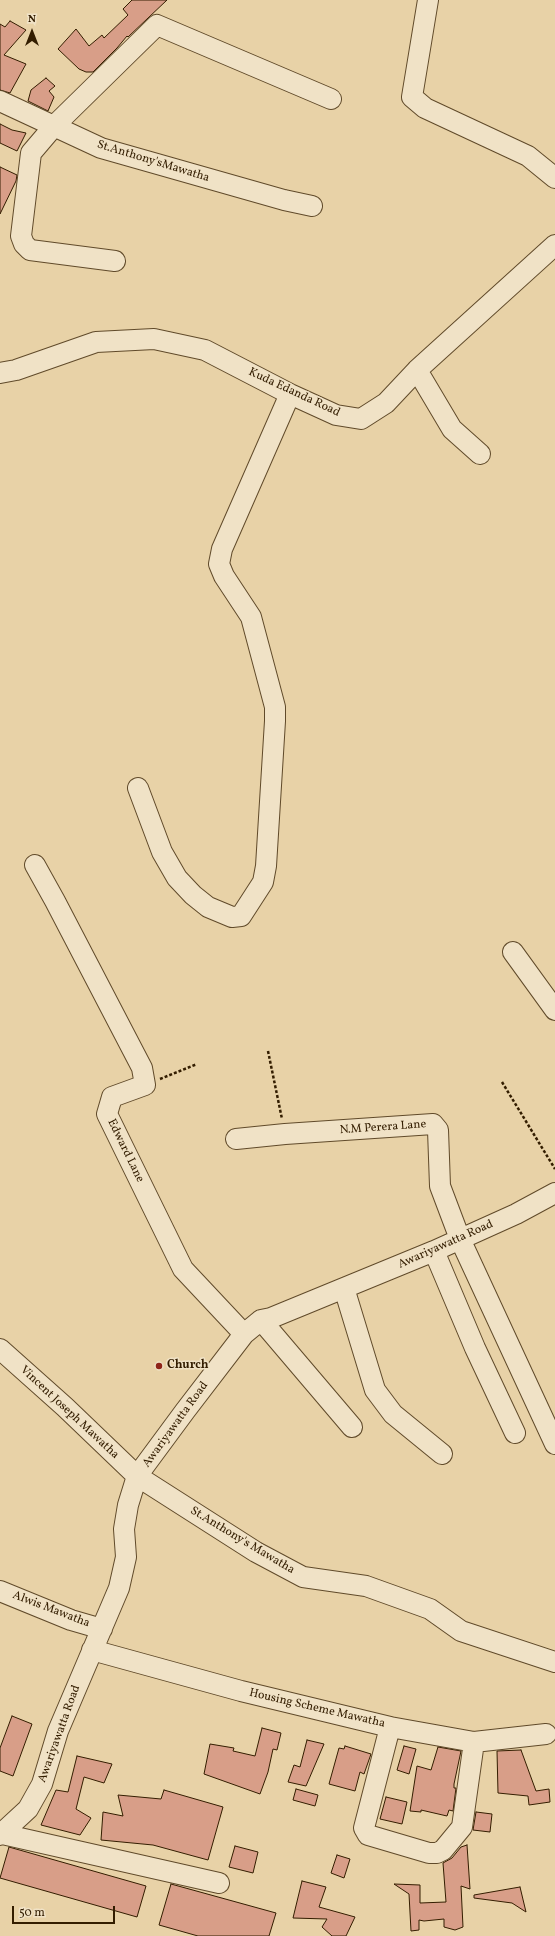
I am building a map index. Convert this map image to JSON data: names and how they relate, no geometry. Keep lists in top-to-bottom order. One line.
{"streets":{"street":["St.Anthony'sMawatha","Kuda Edanda Road","N.M Perera Lane","Edward Lane","Awariyawatta Road","Vincent Joseph Mawatha","St.Anthony's Mawatha","Alwis Mawatha","Housing Scheme Mawatha"]},"crossings":[["N.M Perera Lane","Awariyawatta Road"],["Edward Lane","Awariyawatta Road"],["Awariyawatta Road","Vincent Joseph Mawatha"],["Awariyawatta Road","St.Anthony's Mawatha"],["Awariyawatta Road","Alwis Mawatha"],["Awariyawatta Road","Housing Scheme Mawatha"],["Vincent Joseph Mawatha","St.Anthony's Mawatha"]],"places":["Church"],"scale_bar":"50 m","north":"top"}
